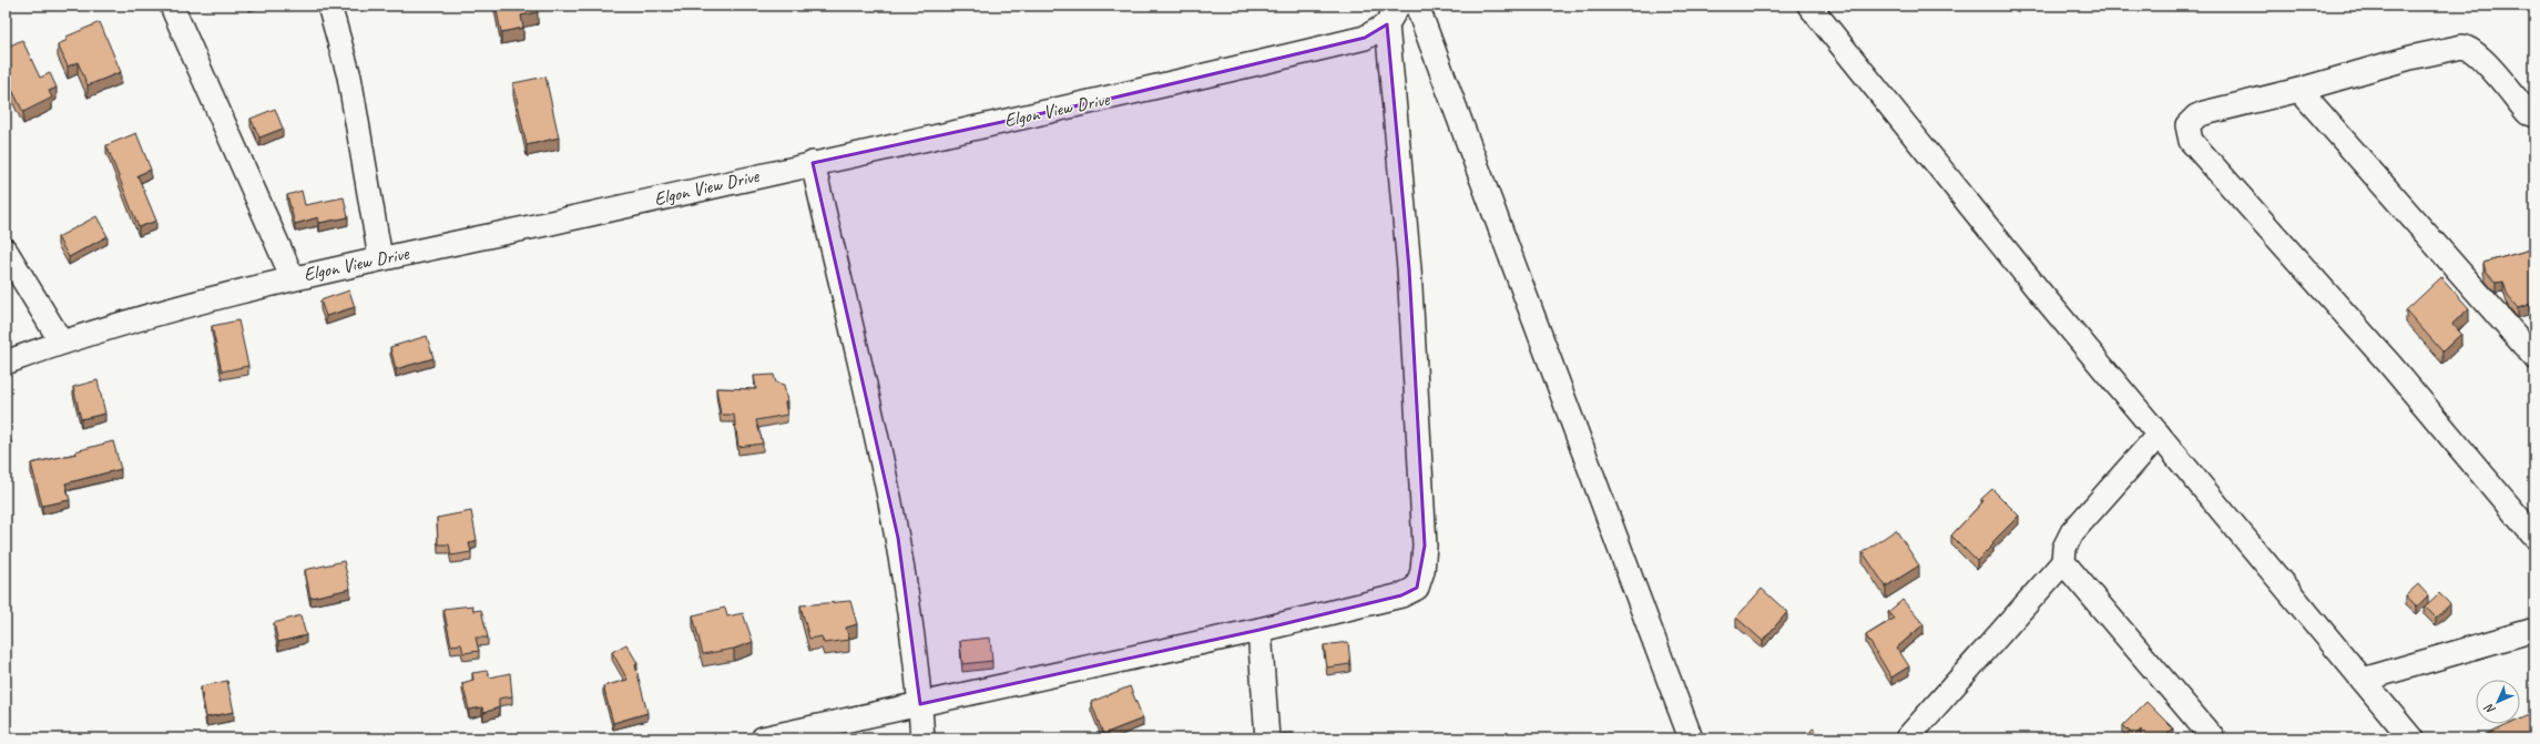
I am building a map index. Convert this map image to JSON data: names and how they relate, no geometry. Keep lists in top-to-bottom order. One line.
{"streets":{"street":["Elgon View Drive"]},"north":"bottom left"}
